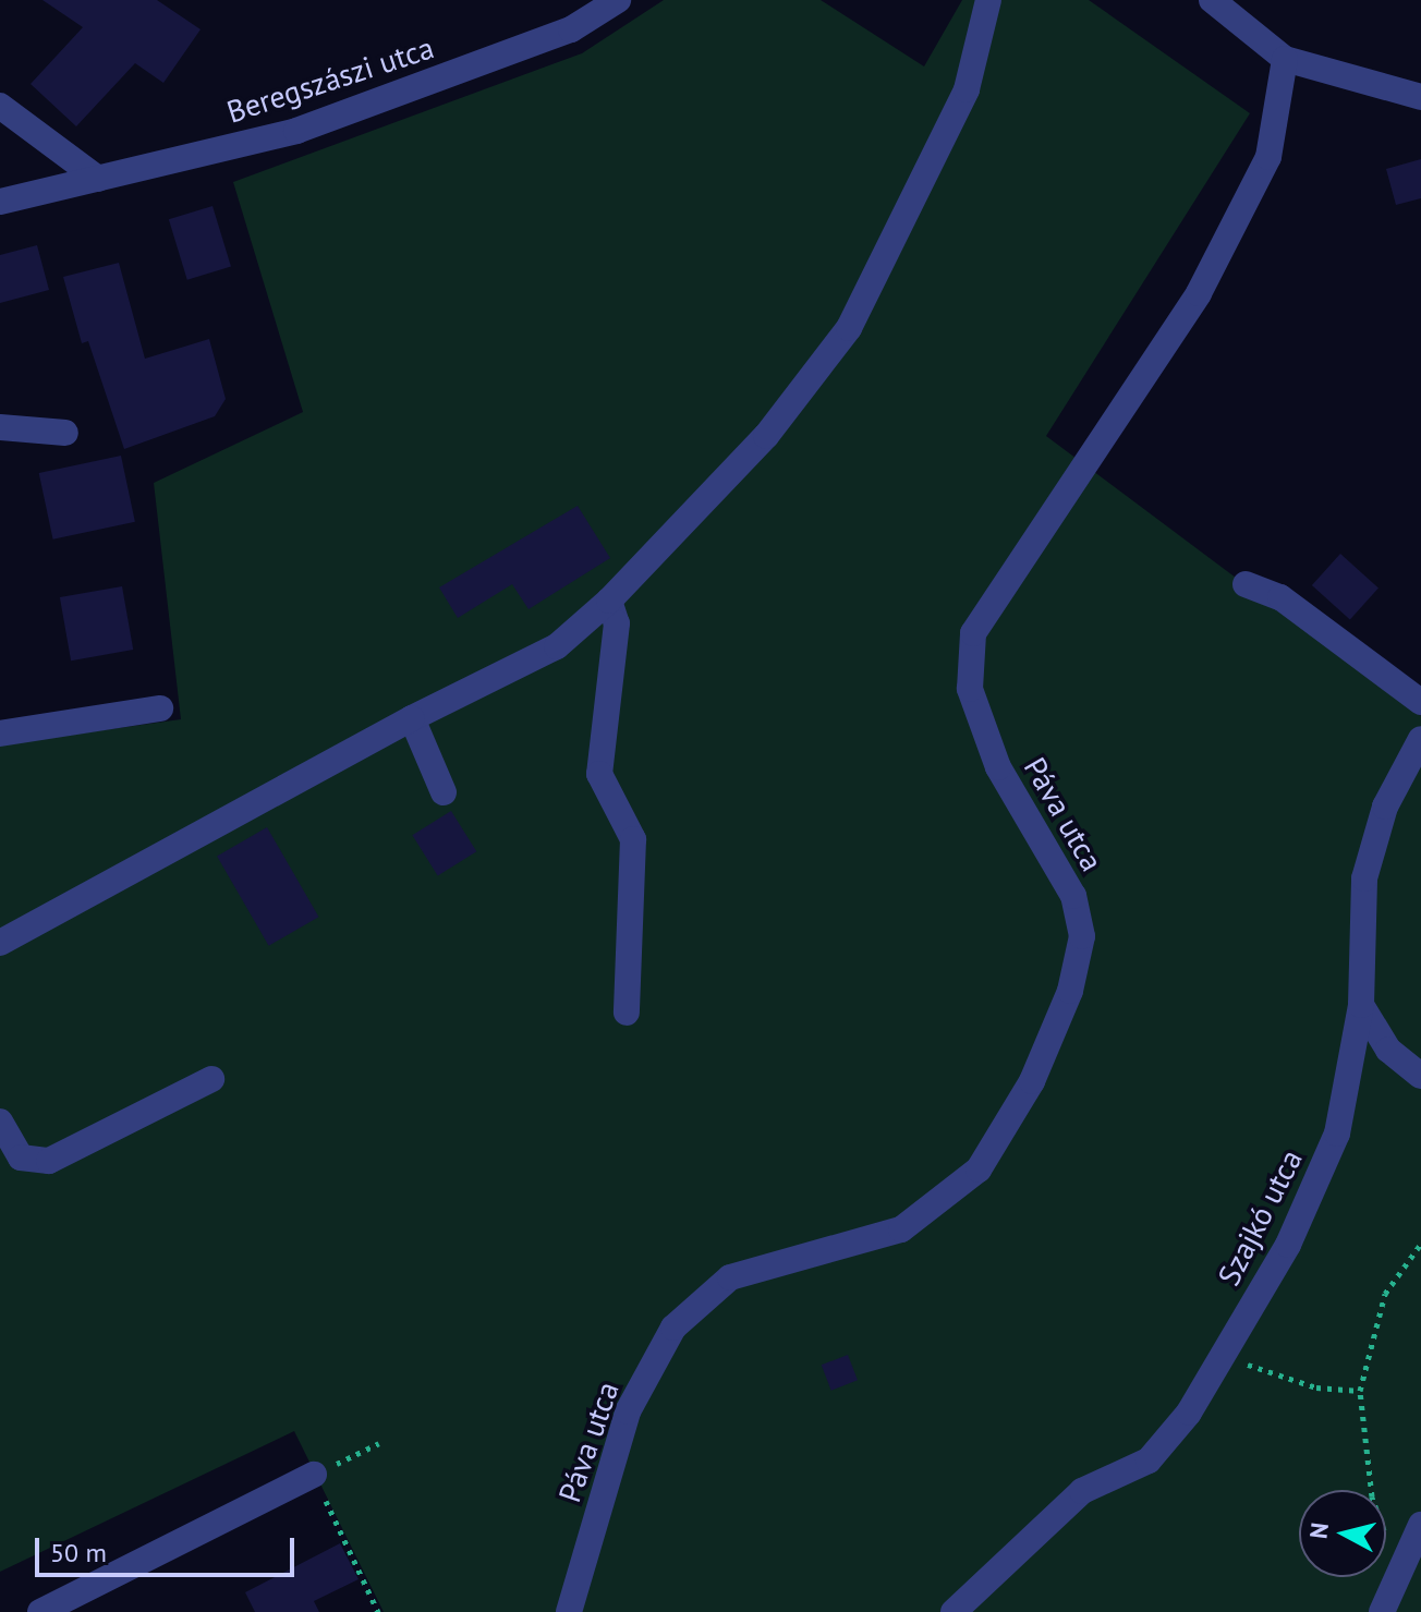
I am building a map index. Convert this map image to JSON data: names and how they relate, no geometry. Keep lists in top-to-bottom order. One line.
{"streets":{"street":["Beregszászi utca","Páva utca","Szajkó utca"]},"scale_bar":"50 m","north":"left"}
